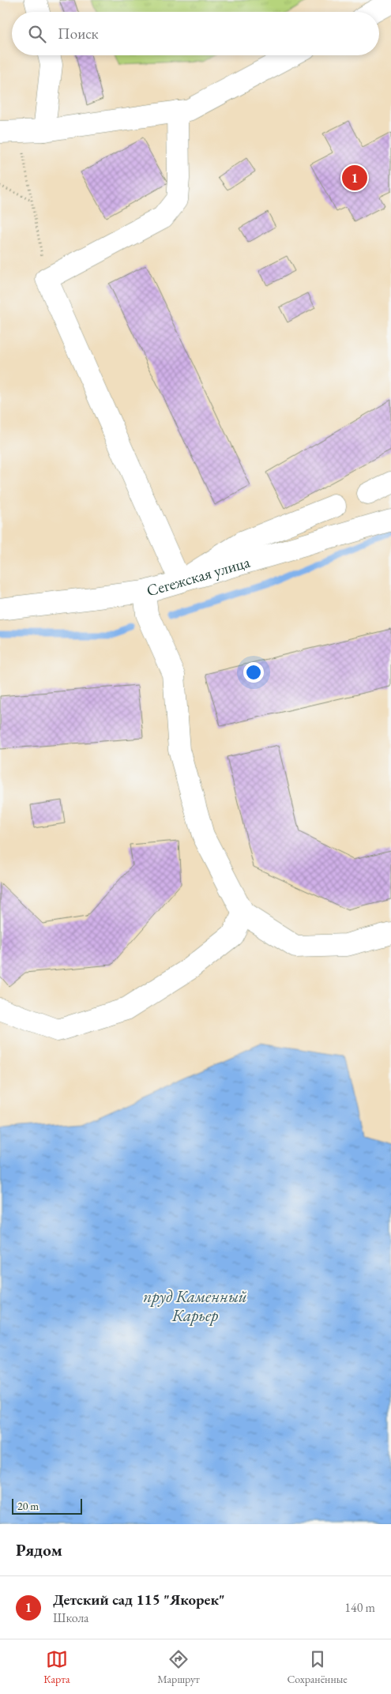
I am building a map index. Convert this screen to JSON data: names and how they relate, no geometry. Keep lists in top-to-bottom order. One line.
{"streets":{"street":["Сегежская улица"]},"water":["пруд Каменный Карьер"],"scale_bar":"20 m","page":{"search":"Поиск","pins":"1","scale":"20 m","heading":"Рядом","list":[{"mark":"1","name":"Детский сад 115 \"Якорек\"","note":"Школа","value":"140 m"}],"nav":["Карта","Маршрут","Сохранённые"]}}
